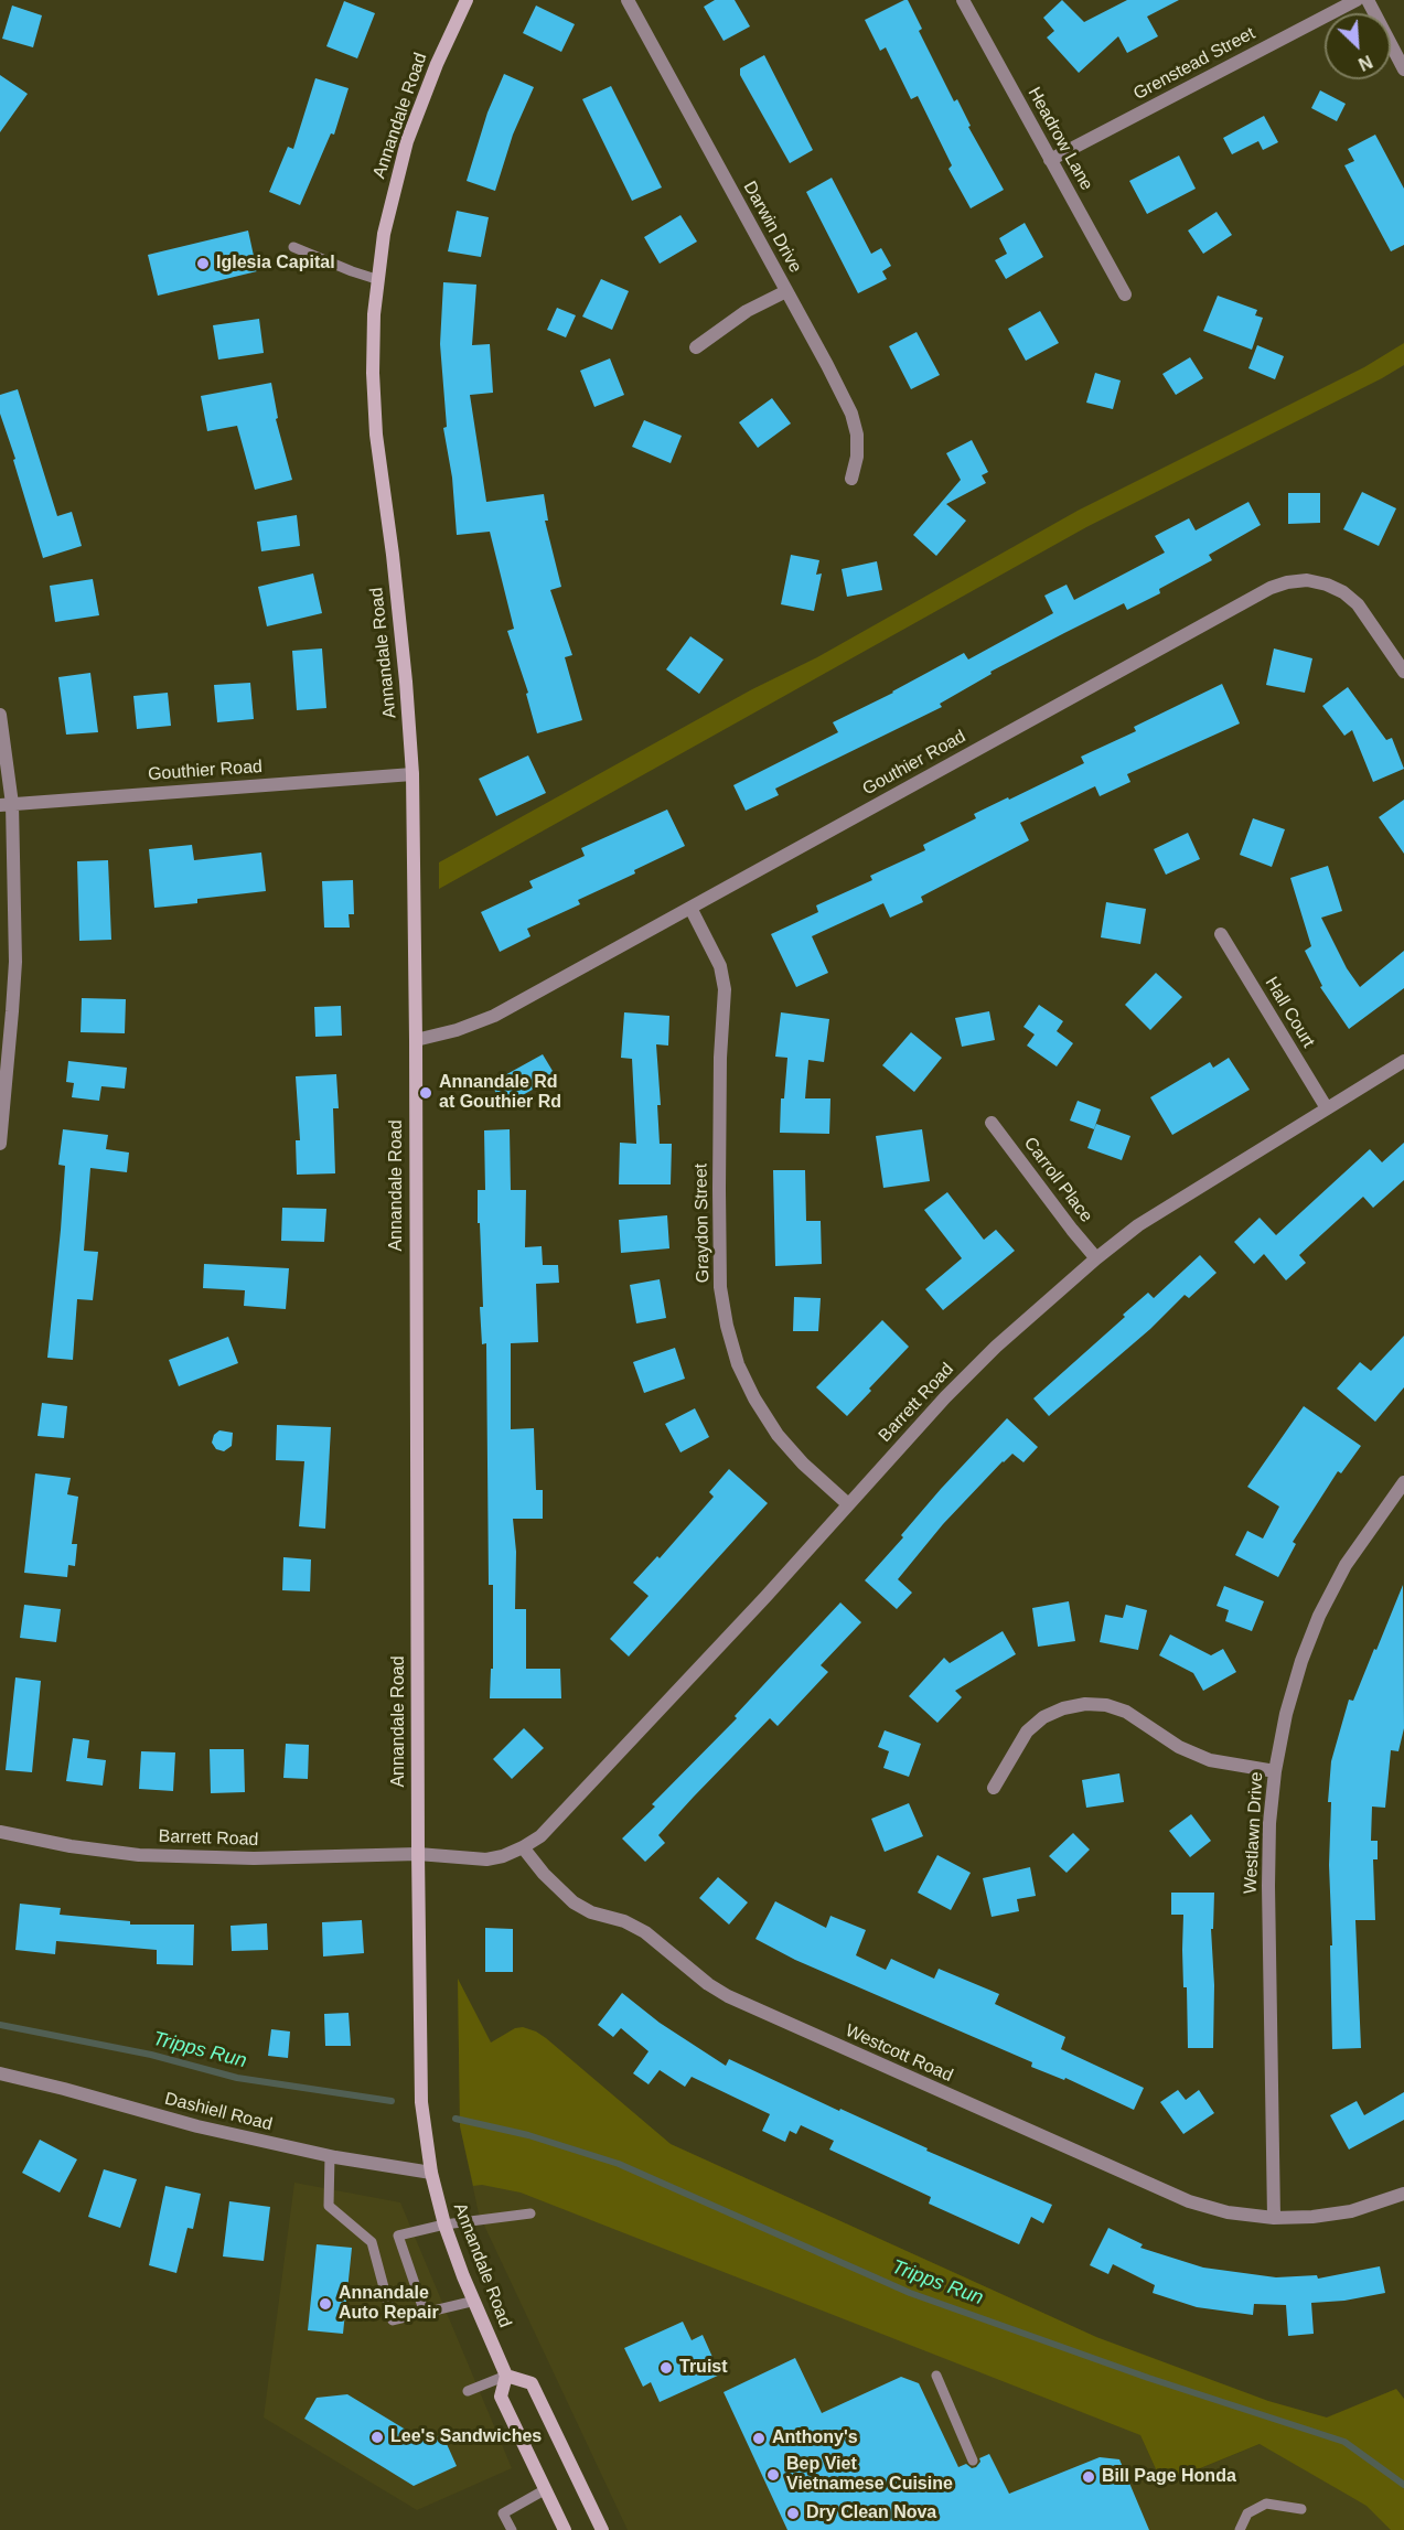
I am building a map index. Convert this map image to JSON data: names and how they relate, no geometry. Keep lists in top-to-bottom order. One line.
{"streets":{"main road":["Annandale Road"],"street":["Grenstead Street","Headrow Lane","Darwin Drive","Gouthier Road","Hall Court","Carroll Place","Graydon Street","Barrett Road","Westlawn Drive","Westcott Road","Dashiell Road"]},"crossings":[["Grenstead Street","Headrow Lane"],["Annandale Road","Gouthier Road"],["Annandale Road","Barrett Road"],["Annandale Road","Dashiell Road"],["Gouthier Road","Graydon Street"],["Hall Court","Barrett Road"],["Carroll Place","Barrett Road"],["Graydon Street","Barrett Road"],["Barrett Road","Westcott Road"],["Westlawn Drive","Westcott Road"]],"water":["Tripps Run"],"places":["Iglesia Capital","Annandale Rd at Gouthier Rd","Annandale Auto Repair","Truist","Lee's Sandwiches","Anthony's","Bep Viet Vietnamese Cuisine","Bill Page Honda","Dry Clean Nova"],"north":"bottom right"}
